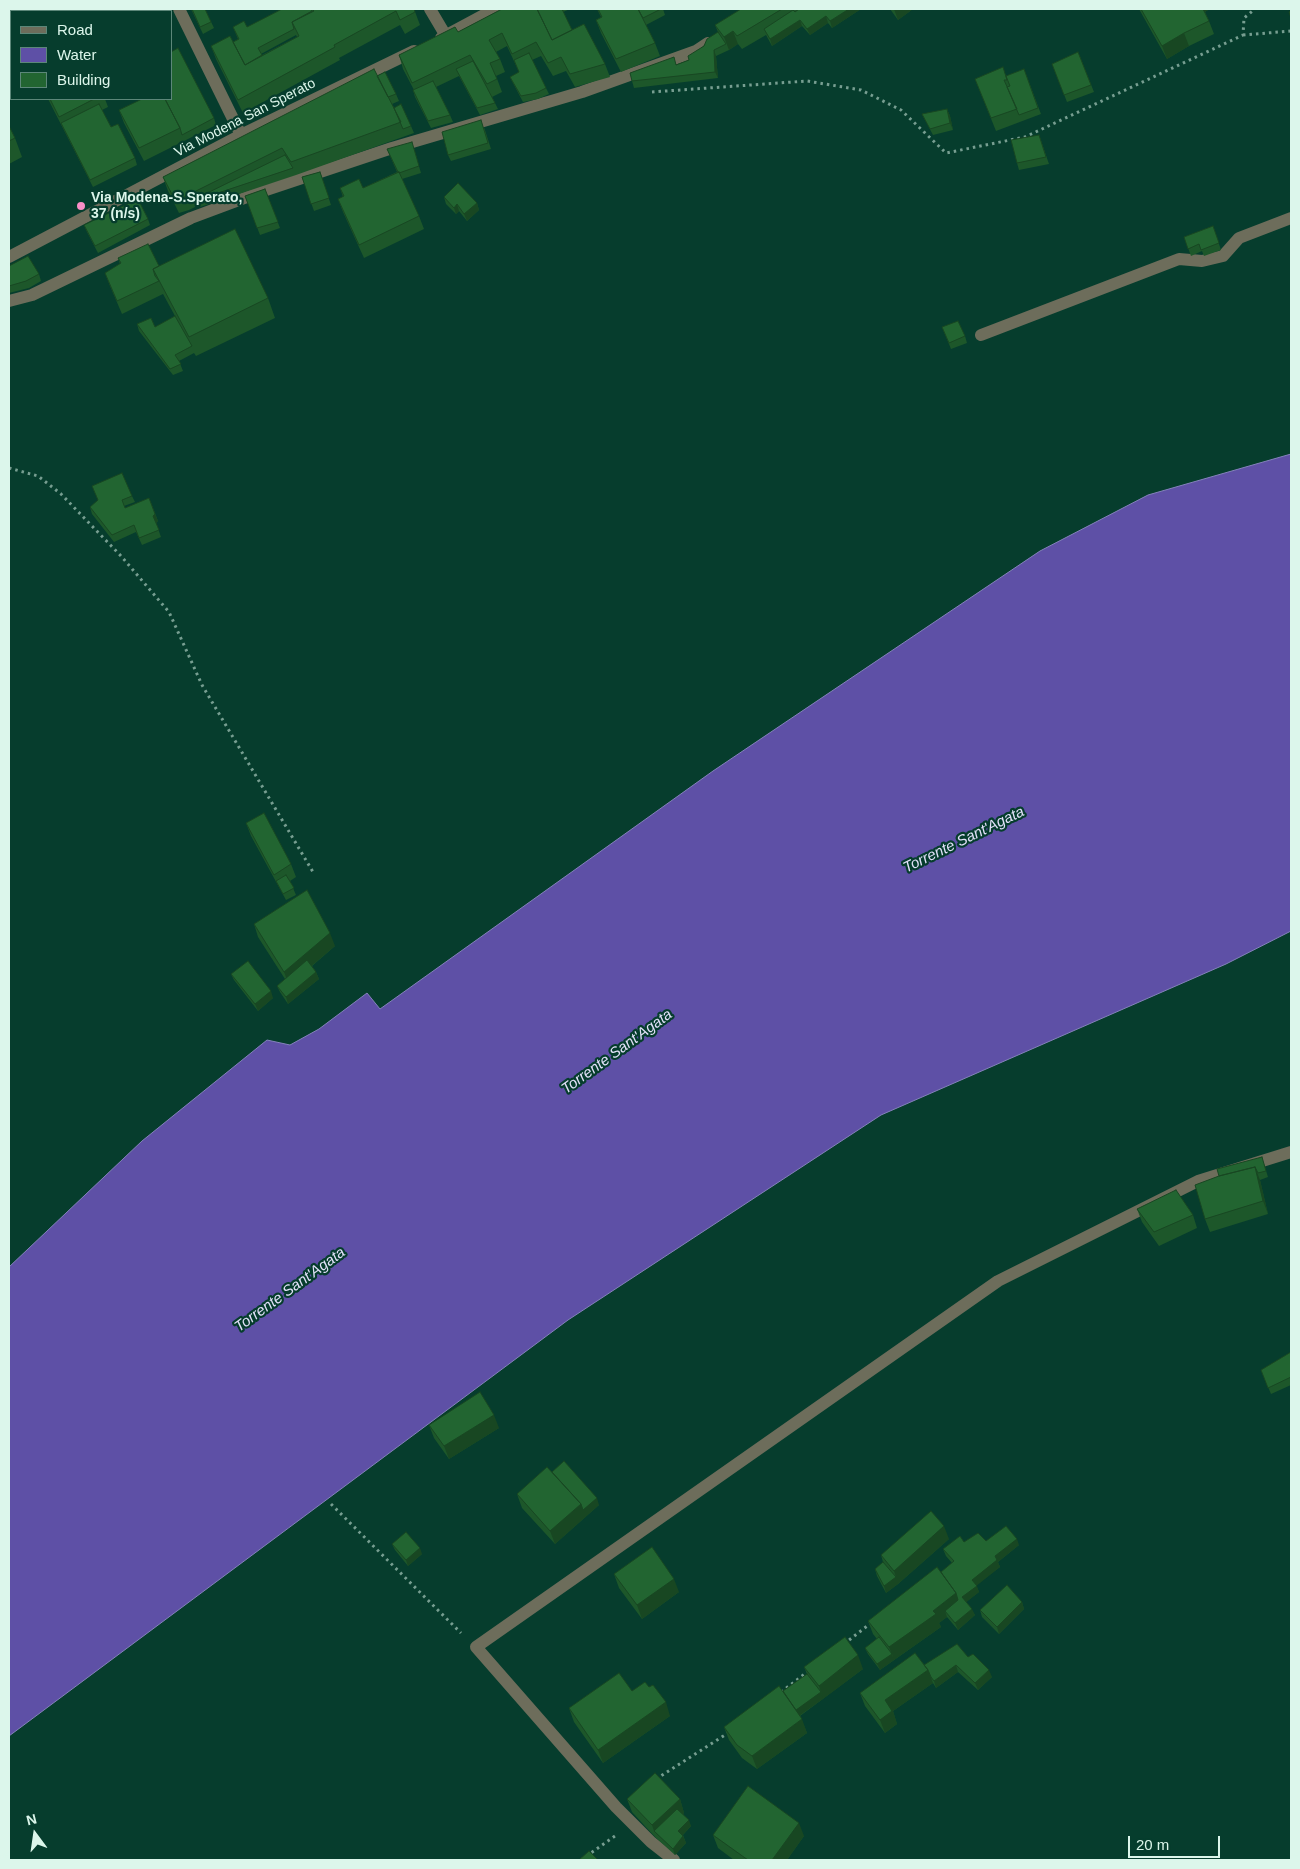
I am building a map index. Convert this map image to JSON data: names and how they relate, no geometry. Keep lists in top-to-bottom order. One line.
{"streets":{"street":["Via Modena San Sperato"]},"water":["Torrente Sant'Agata"],"places":["Via Modena-S.Sperato, 37 (n/s)"],"legend":["Road","Water","Building"],"scale_bar":"20 m","north":"top"}
